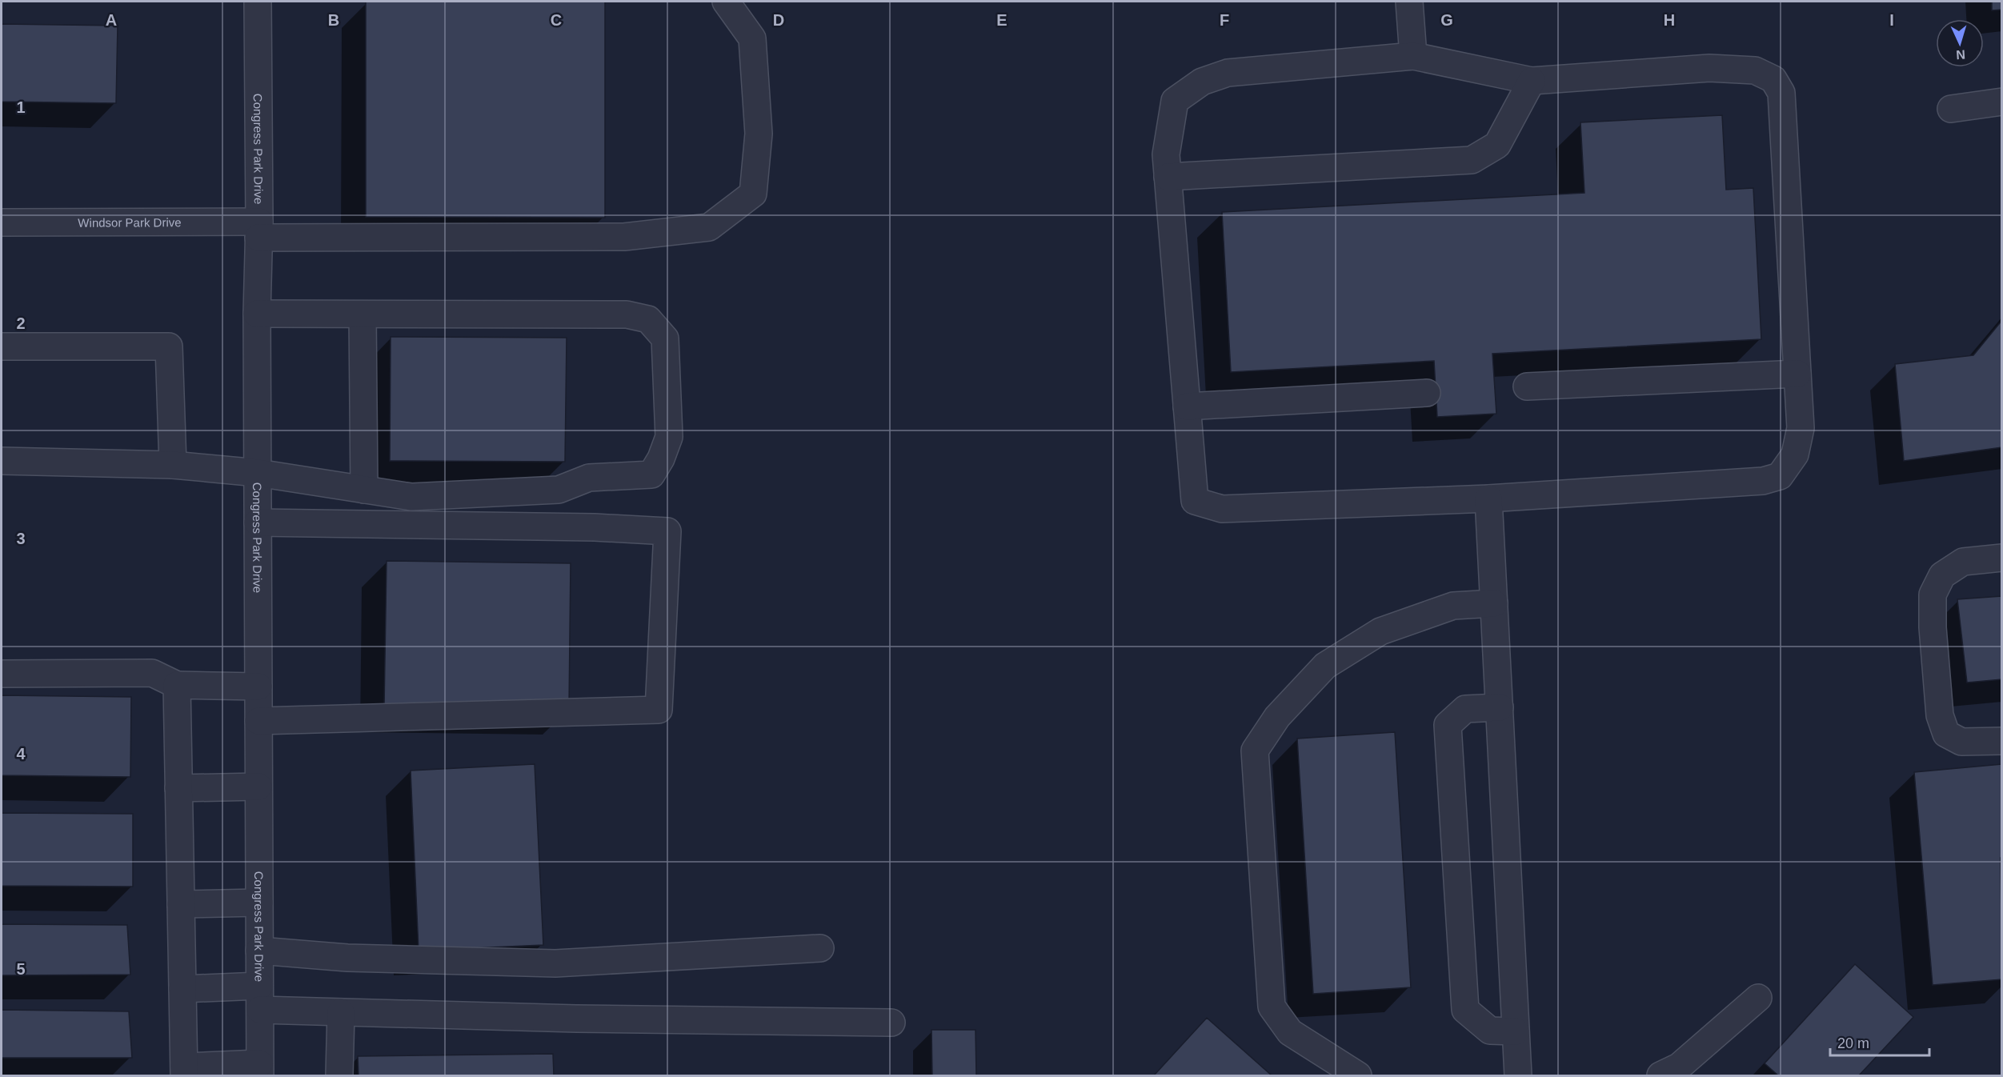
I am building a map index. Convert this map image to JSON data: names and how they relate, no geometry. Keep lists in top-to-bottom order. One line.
{"streets":{"street":["Congress Park Drive","Windsor Park Drive"]},"crossings":[["Congress Park Drive","Windsor Park Drive"]],"scale_bar":"20 m","north":"bottom","grid":{"columns":["A","B","C","D","E","F","G","H","I"],"rows":["1","2","3","4","5"]}}
